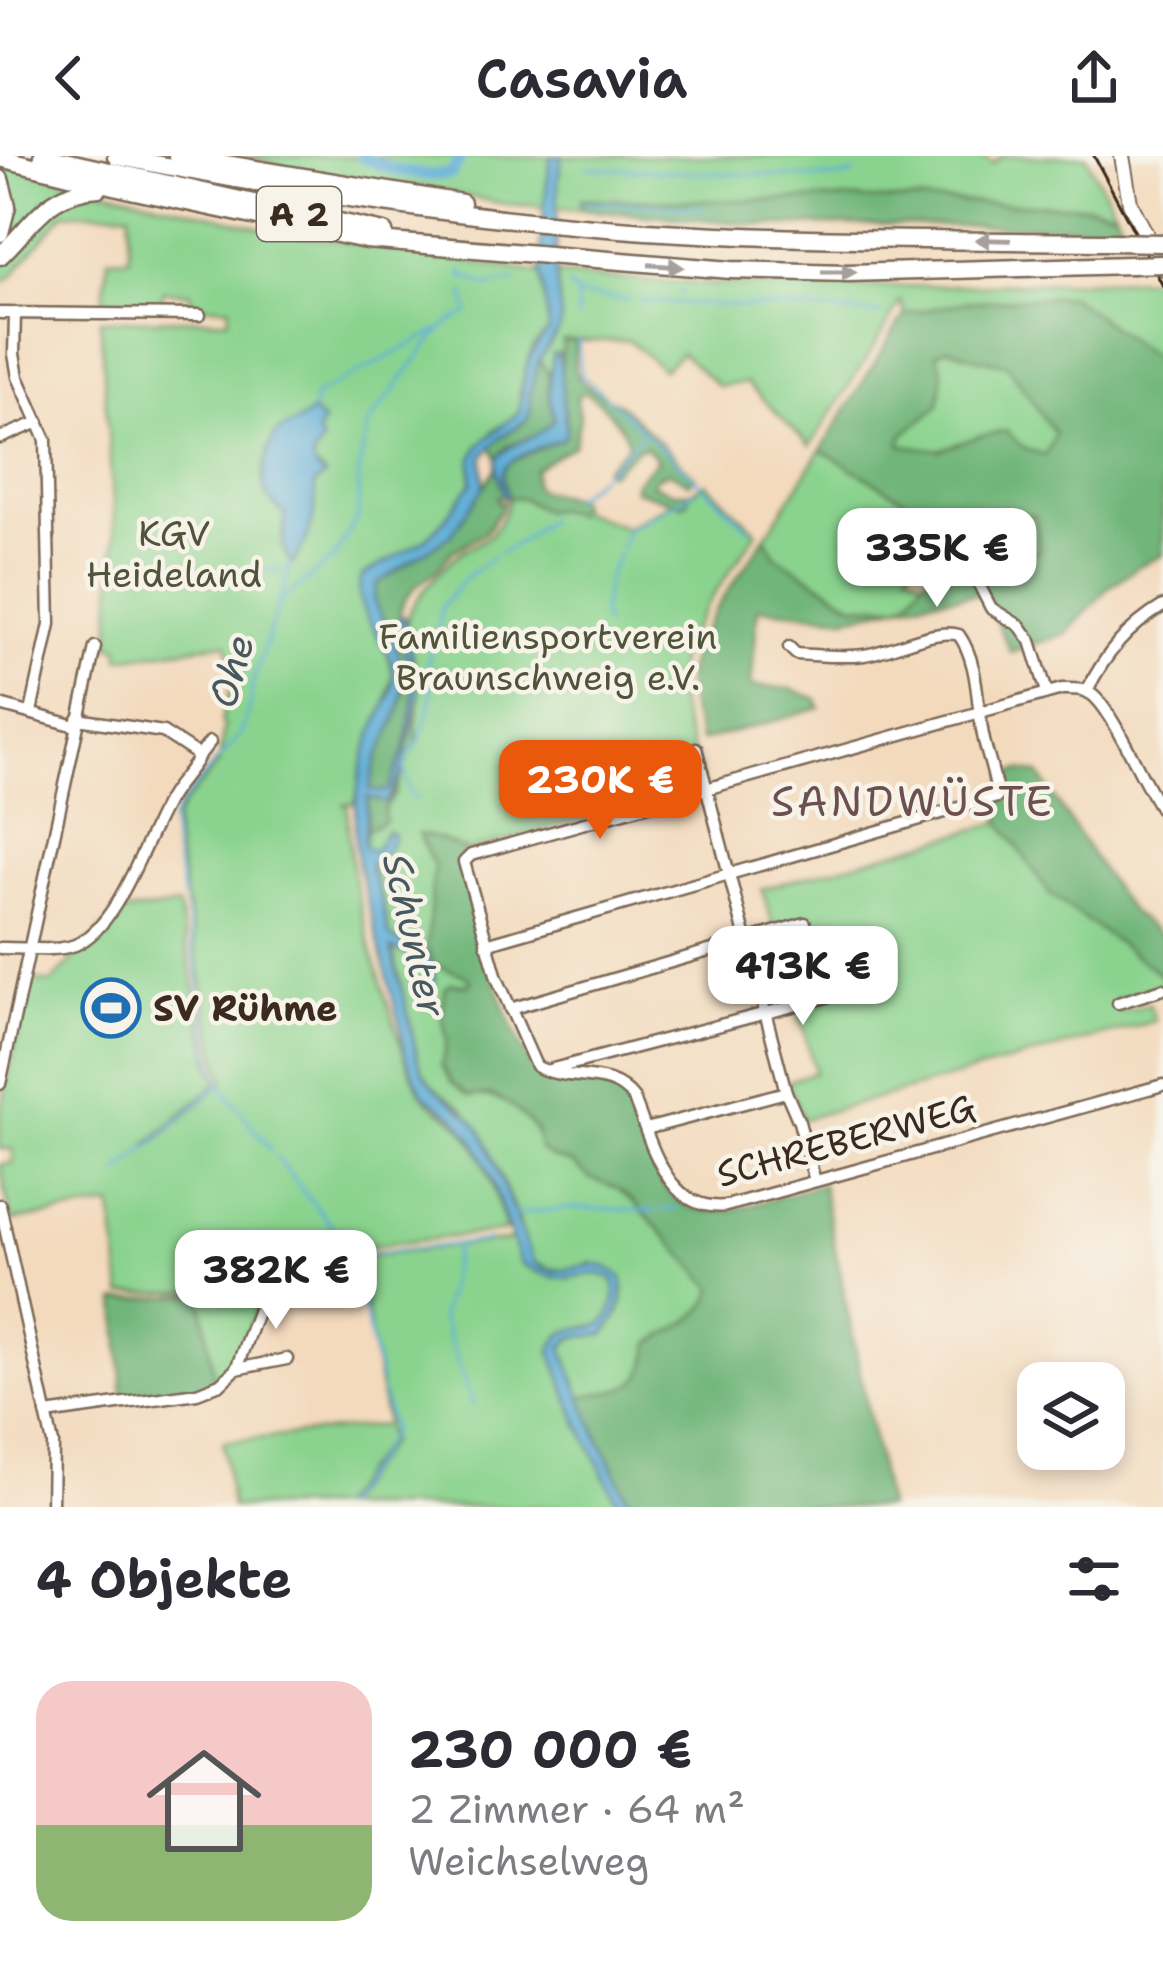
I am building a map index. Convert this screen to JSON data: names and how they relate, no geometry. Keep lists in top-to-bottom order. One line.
{"streets":{"highway":["A 2"],"street":["SCHREBERWEG"]},"districts":["SANDWÜSTE"],"water":["Ohe","Schunter"],"parks":["KGV Heideland","Familiensportverein Braunschweig e.V."],"places":{"sports":["SV Rühme"]},"page":{"header":"Casavia","price":["335K €","230K €","413K €","382K €"],"heading":"4 Objekte","list":[{"name":"230 000 €","note":"2 Zimmer · 64 m² · Weichselweg"}]}}
